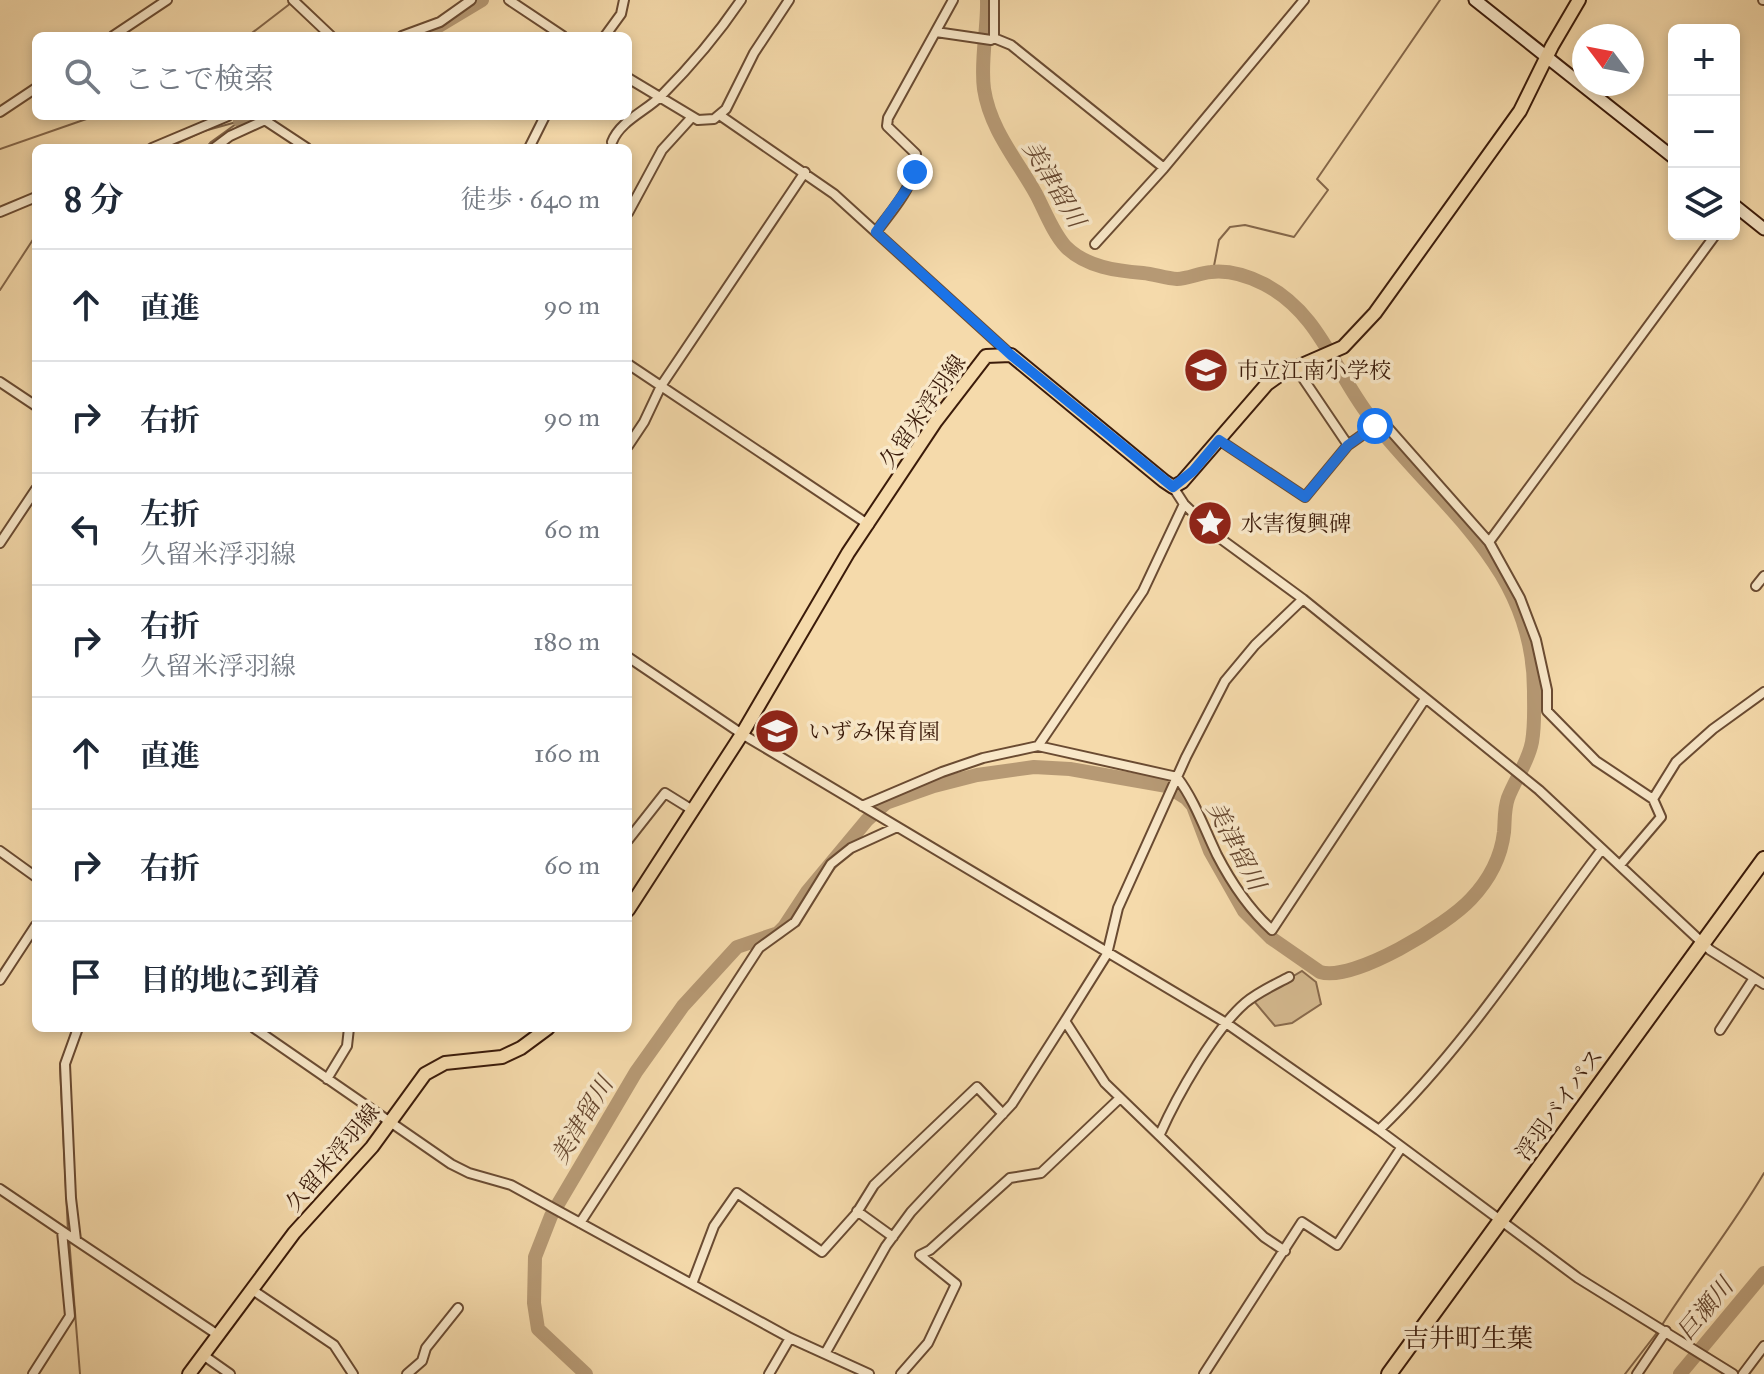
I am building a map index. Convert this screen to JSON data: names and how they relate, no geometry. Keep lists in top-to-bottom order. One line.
{"streets":{"highway":["浮羽バイパス"],"main road":["久留米浮羽線"]},"districts":["吉井町生葉"],"water":["美津留川","巨瀬川"],"places":{"school or university":["市立江南小学校","いずみ保育園"],"place":["水害復興碑"]},"north":"top left","page":{"map_buttons":["+","−"],"search":"ここで検索","heading":["8 分","徒歩 · 640 m"],"list":[["直進","90 m"],["右折","90 m"],["左折","久留米浮羽線","60 m"],["右折","久留米浮羽線","180 m"],["直進","160 m"],["右折","60 m"],"目的地に到着"]}}
